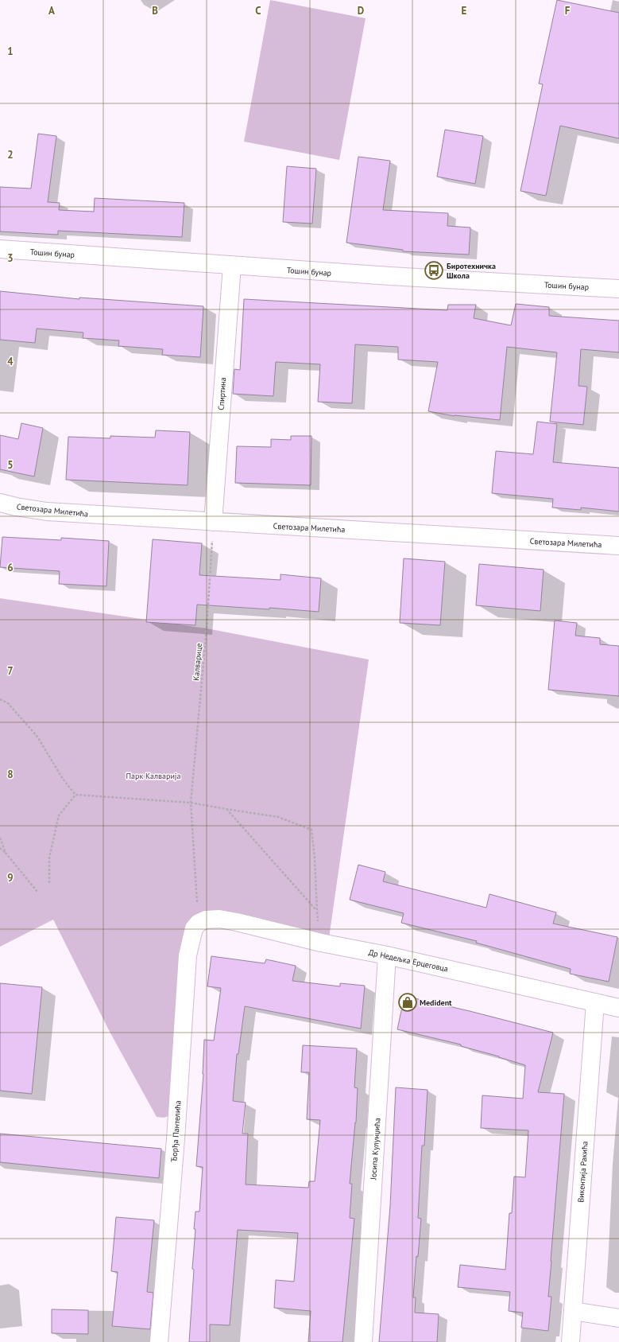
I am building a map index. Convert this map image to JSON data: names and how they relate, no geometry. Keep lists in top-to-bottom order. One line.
{"streets":{"street":["Тошин бунар","Спиртина","Светозара Милетића","Др Недељка Ерцеговца","Ђорђа Пантелића","Јосипа Кулунџића","Викентија Ракића"],"path":["Калварице"]},"crossings":[["Тошин бунар","Спиртина"],["Спиртина","Светозара Милетића"],["Спиртина","Калварице"],["Светозара Милетића","Калварице"],["Калварице","Др Недељка Ерцеговца"],["Калварице","Ђорђа Пантелића"],["Др Недељка Ерцеговца","Ђорђа Пантелића"],["Др Недељка Ерцеговца","Јосипа Кулунџића"],["Др Недељка Ерцеговца","Викентија Ракића"]],"parks":["Парк Калварија"],"places":{"bus stop":["Биротехничка Школа"],"shop":["Medident"]},"grid":{"columns":["A","B","C","D","E","F"],"rows":["1","2","3","4","5","6","7","8","9"]}}
